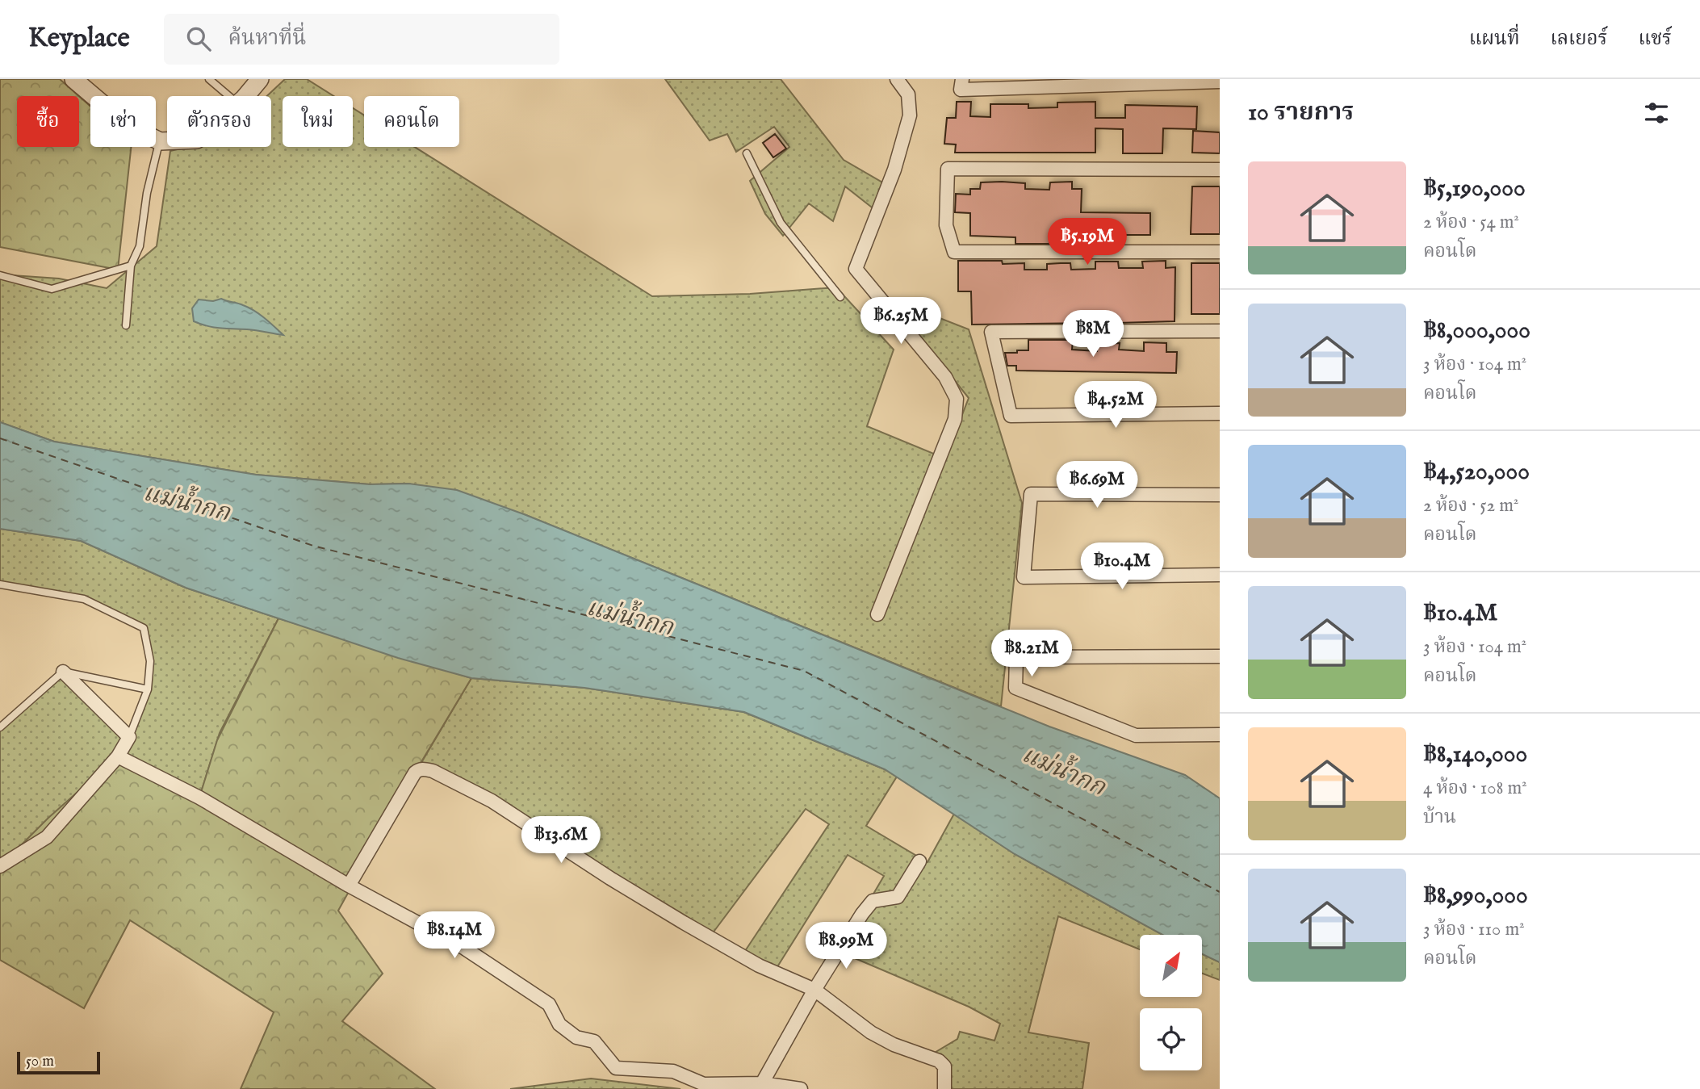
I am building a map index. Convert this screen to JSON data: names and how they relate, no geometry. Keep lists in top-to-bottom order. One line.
{"water":["แม่น้ำกก"],"scale_bar":"50 m","north":"top right","page":{"header":"Keyplace","search":"ค้นหาที่นี่","nav":["แผนที่","เลเยอร์","แชร์"],"heading":"10 รายการ","chip":["ซื้อ","เช่า","ตัวกรอง","ใหม่","คอนโด"],"list":[{"name":"฿5,190,000","note":"2 ห้อง · 54 m² · คอนโด"},{"name":"฿8,000,000","note":"3 ห้อง · 104 m² · คอนโด"},{"name":"฿4,520,000","note":"2 ห้อง · 52 m² · คอนโด"},{"name":"฿10.4M","note":"3 ห้อง · 104 m² · คอนโด"},{"name":"฿8,140,000","note":"4 ห้อง · 108 m² · บ้าน"},{"name":"฿8,990,000","note":"3 ห้อง · 110 m² · คอนโด"}],"price":["฿5.19M","฿6.25M","฿8M","฿4.52M","฿6.69M","฿10.4M","฿8.21M","฿13.6M","฿8.14M","฿8.99M"],"scale":"50 m"}}
